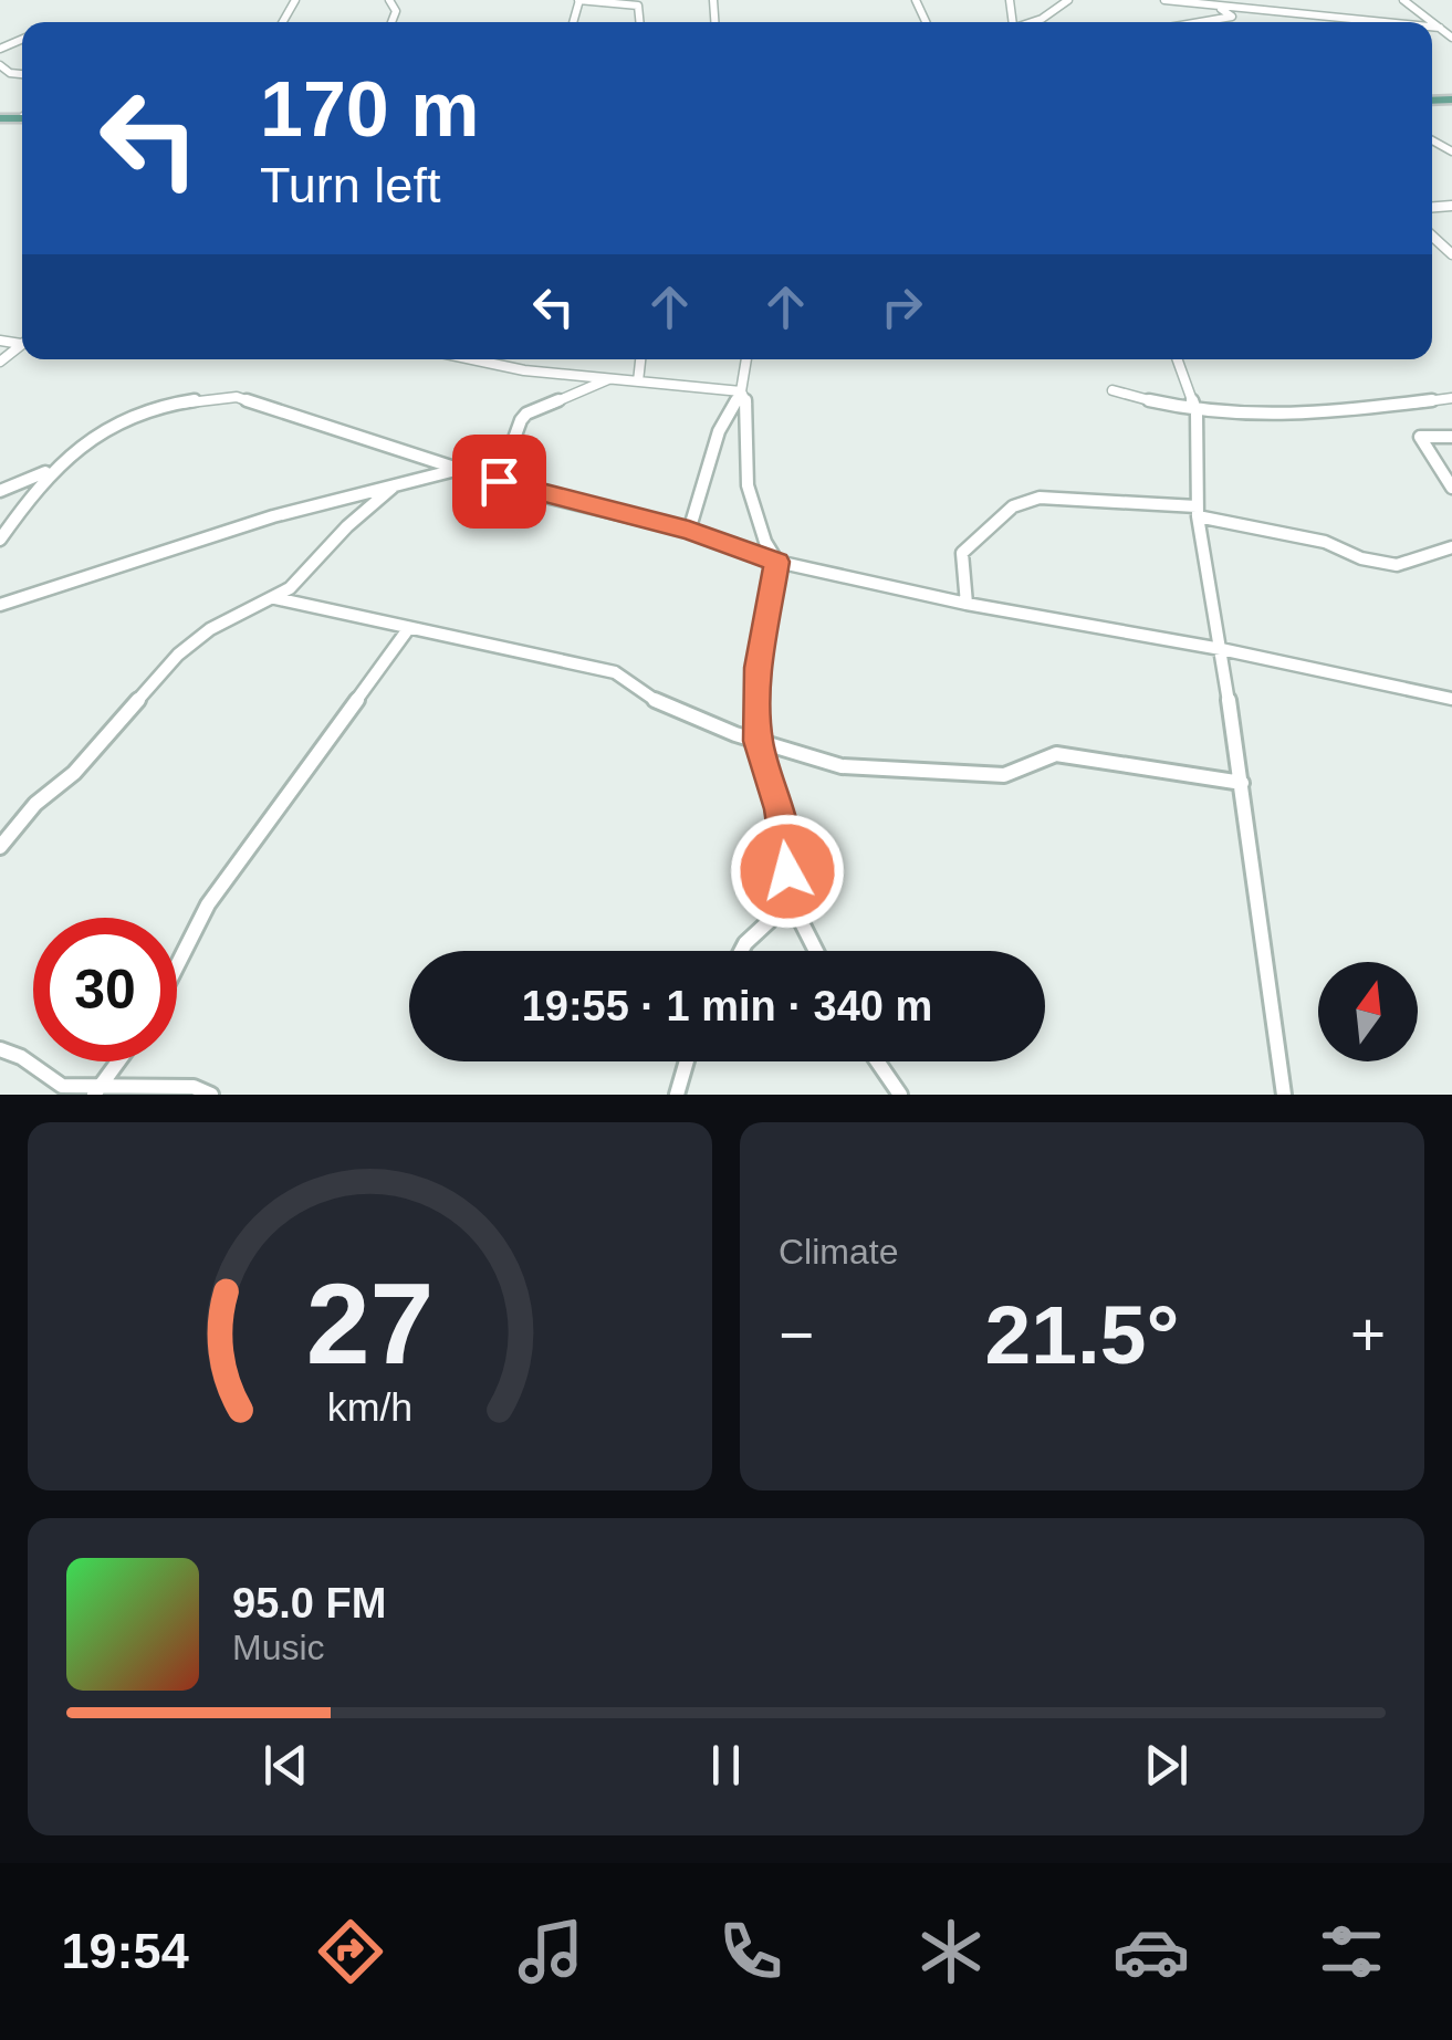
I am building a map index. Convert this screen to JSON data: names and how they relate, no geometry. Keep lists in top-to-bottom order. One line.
{"north":"top","page":{"turn":["170 m","Turn left"],"limit":"30","trip":"19:55 · 1 min · 340 m","tile":"Climate","heat":["−","21.5°","+"],"song":["95.0 FM","Music"],"tabs":"19:54","gauge":["27","km/h"]}}
